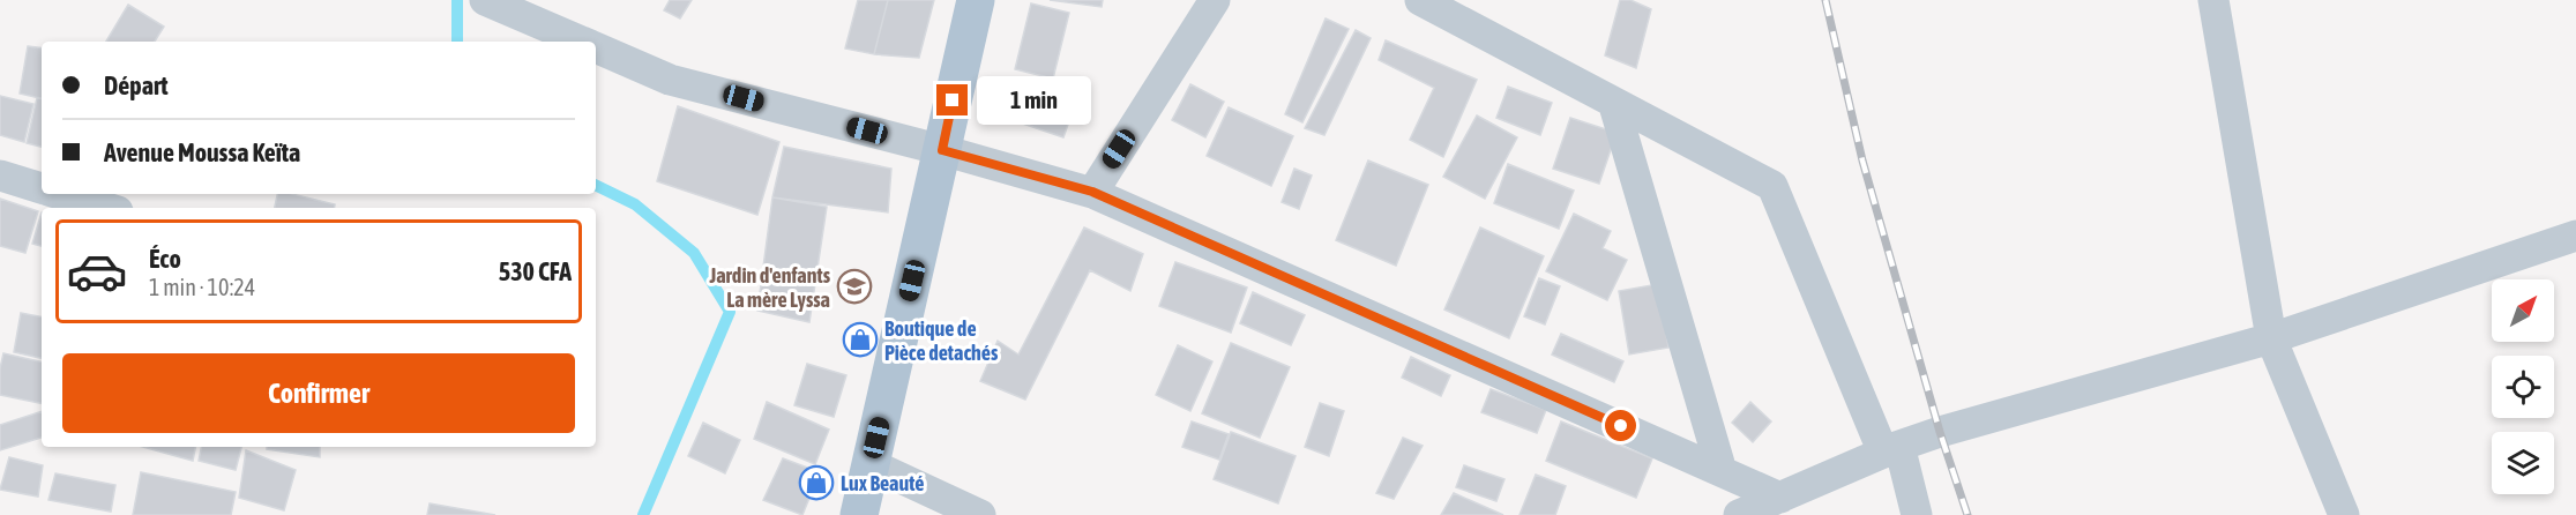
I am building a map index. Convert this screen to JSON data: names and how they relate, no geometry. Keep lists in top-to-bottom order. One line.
{"places":{"school or university":["Jardin d'enfants La mère Lyssa"],"shop":["Boutique de Pièce detachés","Lux Beauté"]},"north":"top right","page":{"banner":["Départ","Avenue Moussa Keïta"],"bubble":"1 min","list":[{"name":"Éco","note":"1 min · 10:24","value":"530 CFA"}],"buttons":"Confirmer"}}
